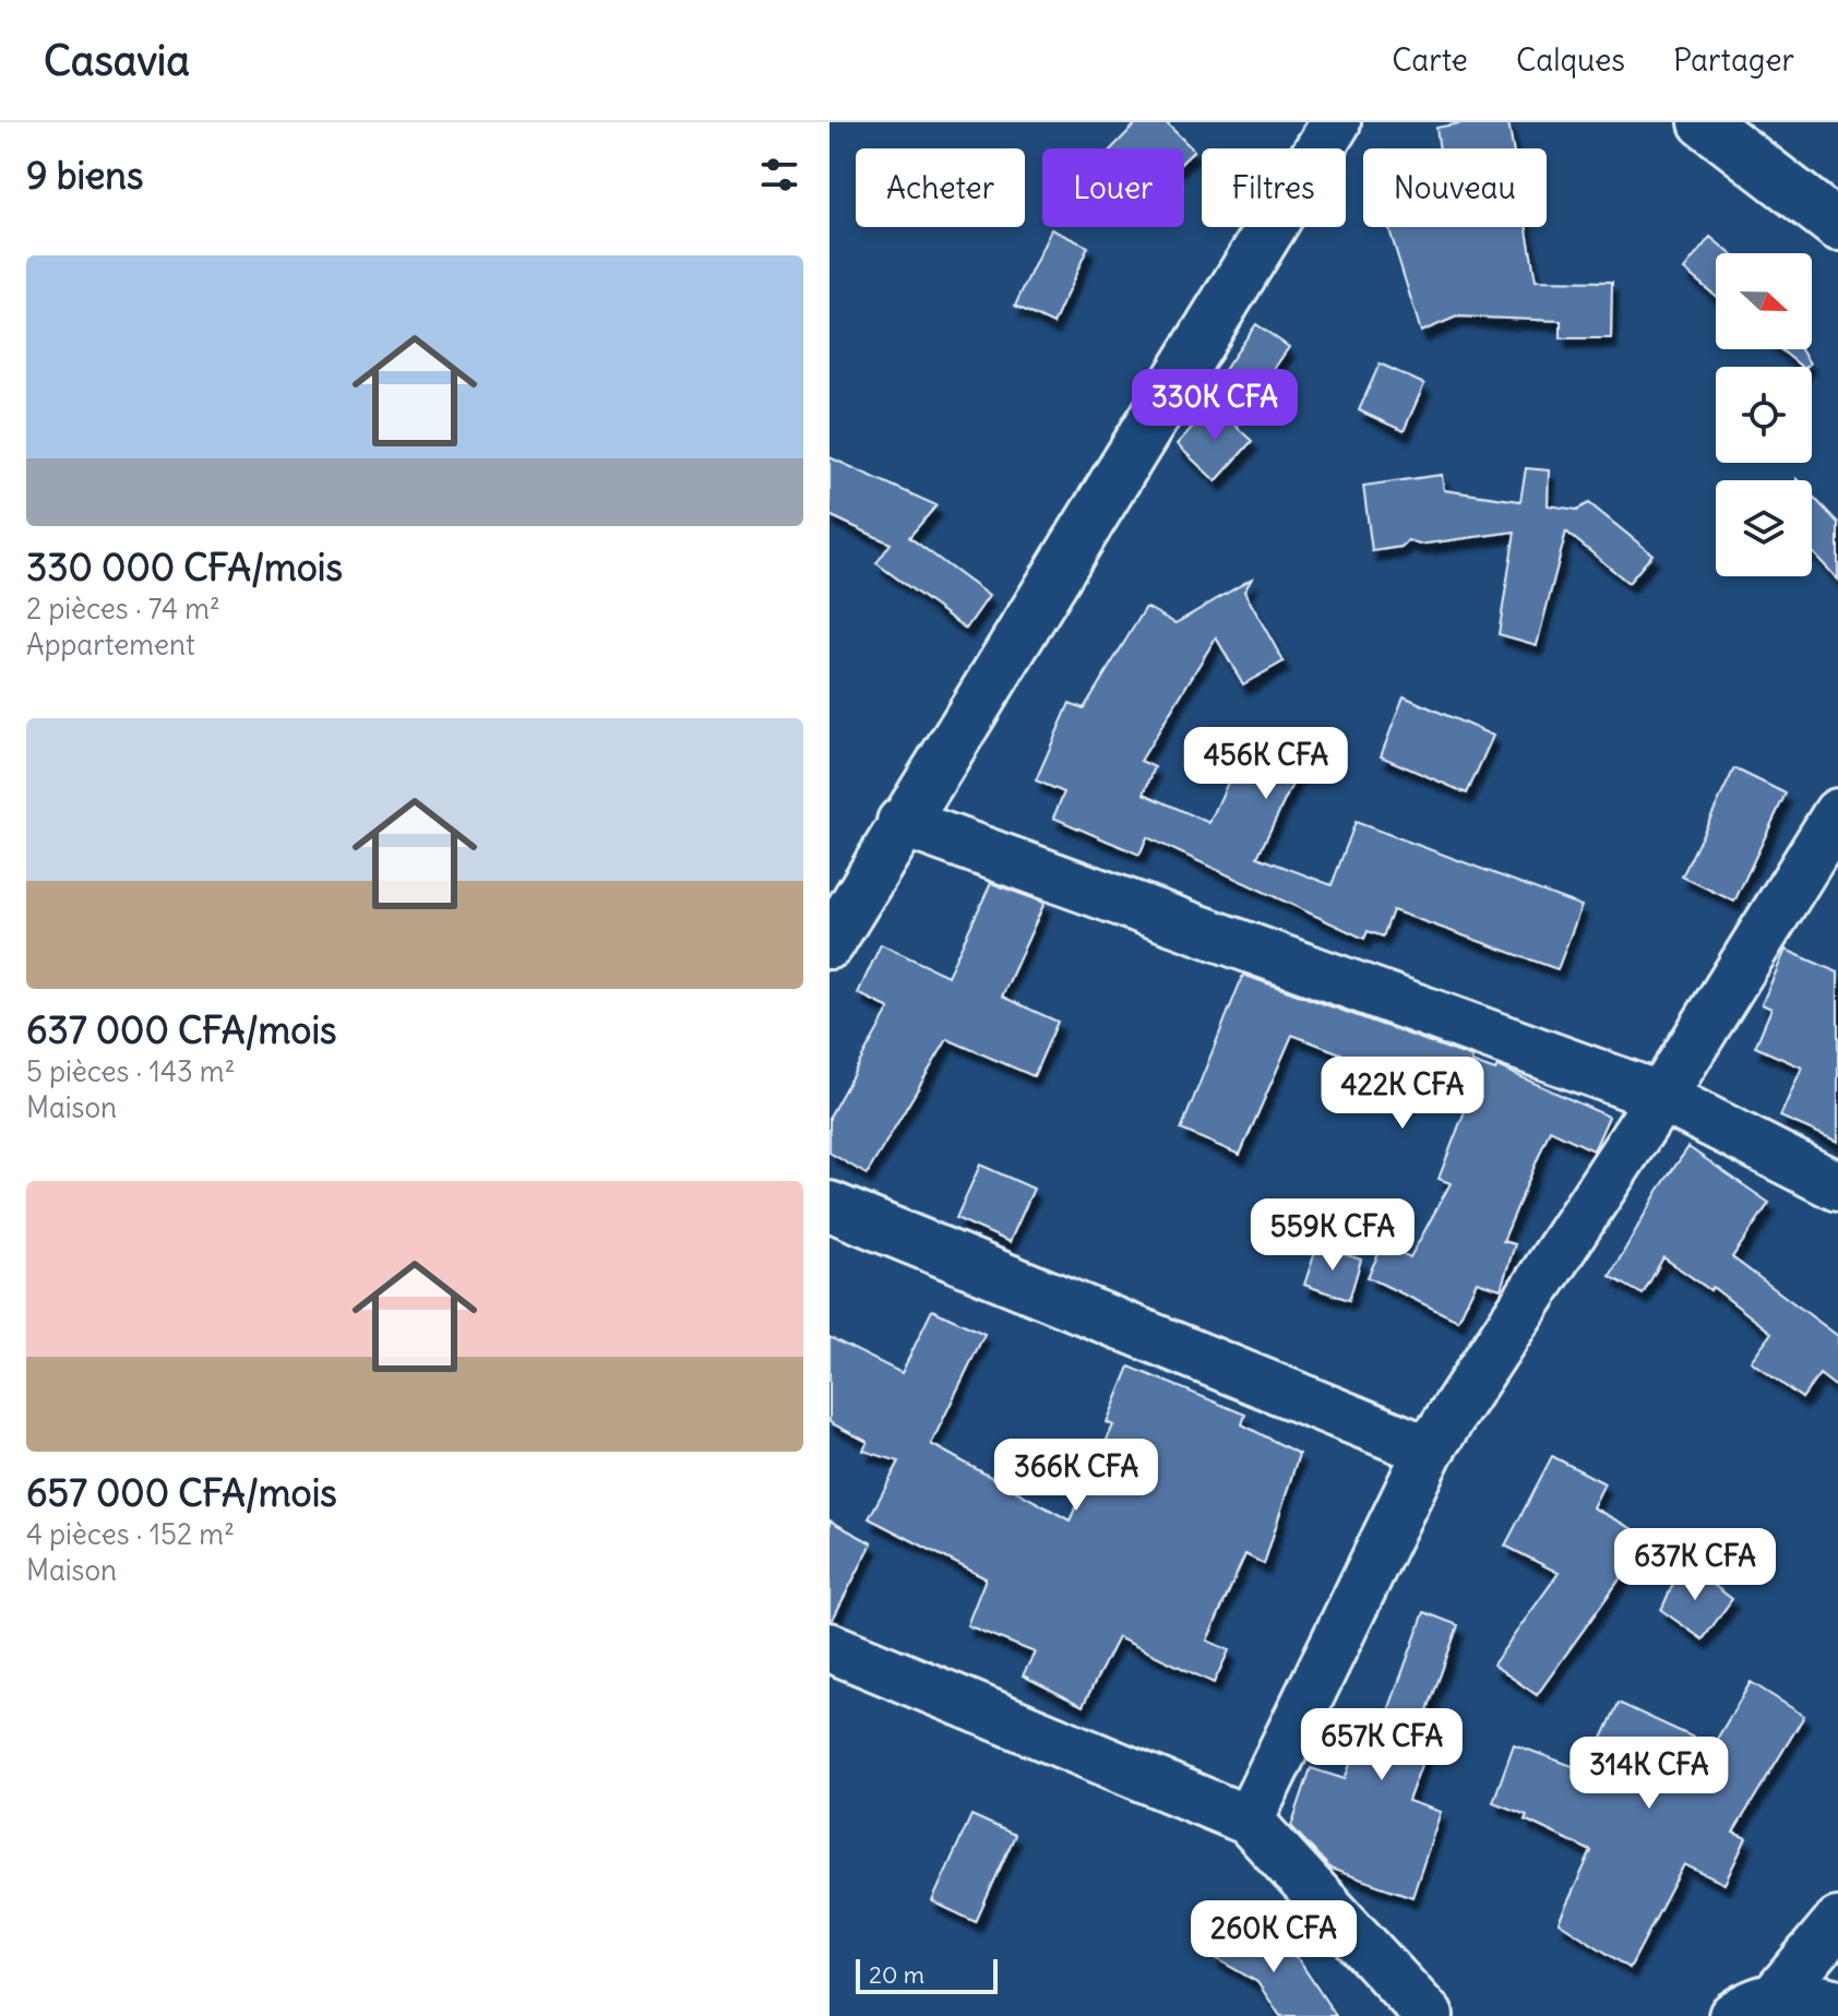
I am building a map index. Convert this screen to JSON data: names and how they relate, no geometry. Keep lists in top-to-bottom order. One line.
{"scale_bar":"20 m","north":"right","page":{"header":"Casavia","nav":["Carte","Calques","Partager"],"heading":"9 biens","chip":["Acheter","Louer","Filtres","Nouveau"],"list":[{"name":"330 000 CFA/mois","note":"2 pièces · 74 m² · Appartement"},{"name":"637 000 CFA/mois","note":"5 pièces · 143 m² · Maison"},{"name":"657 000 CFA/mois","note":"4 pièces · 152 m² · Maison"}],"price":["330K CFA","456K CFA","422K CFA","559K CFA","366K CFA","637K CFA","657K CFA","314K CFA","260K CFA"],"scale":"20 m"}}
